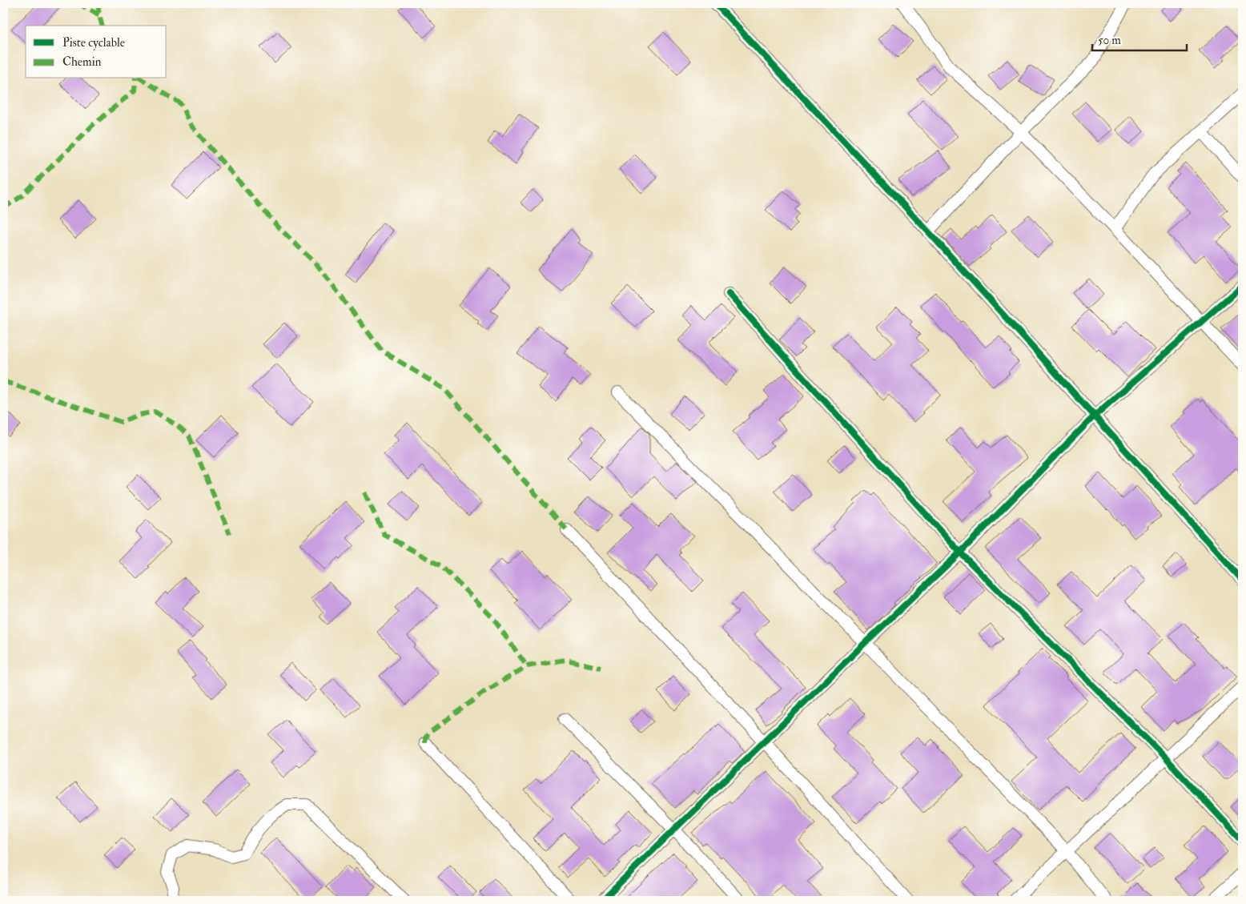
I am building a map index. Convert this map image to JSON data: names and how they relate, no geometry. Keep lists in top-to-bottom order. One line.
{"legend":["Piste cyclable","Chemin"],"scale_bar":"50 m"}
